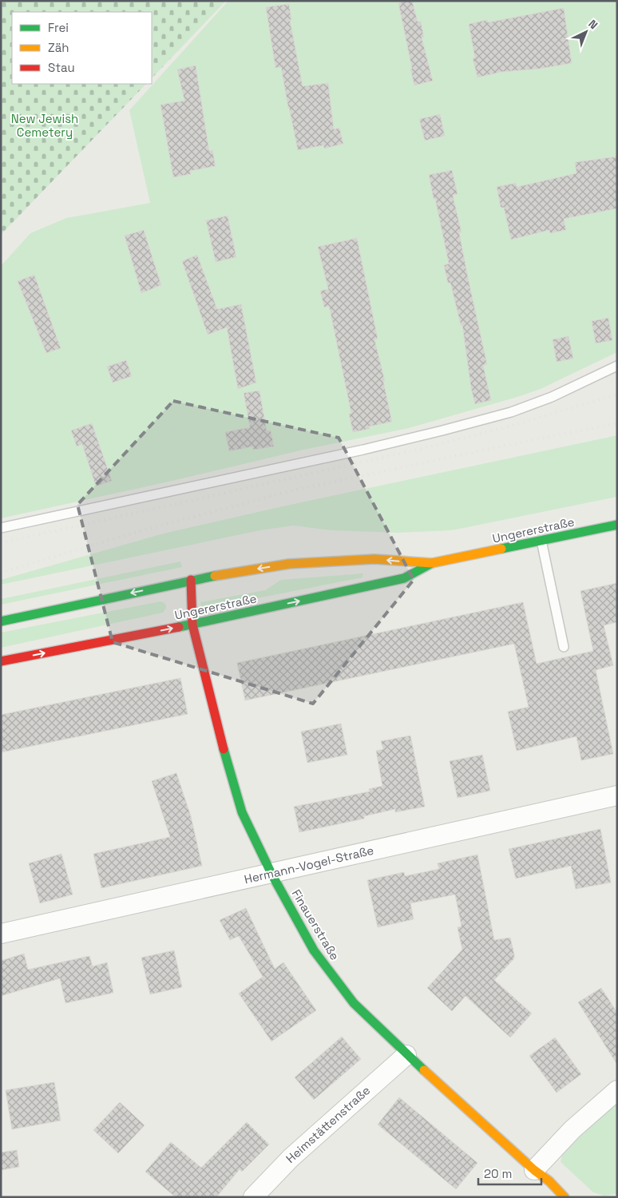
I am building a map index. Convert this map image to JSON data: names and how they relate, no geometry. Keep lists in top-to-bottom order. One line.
{"streets":{"main road":["Ungererstraße","Finauerstraße"],"street":["Hermann-Vogel-Straße","Heimstättenstraße"]},"crossings":[["Ungererstraße","Finauerstraße"],["Hermann-Vogel-Straße","Finauerstraße"],["Finauerstraße","Heimstättenstraße"]],"parks":["New Jewish Cemetery"],"legend":["Frei","Zäh","Stau"],"scale_bar":"20 m","north":"top right"}
